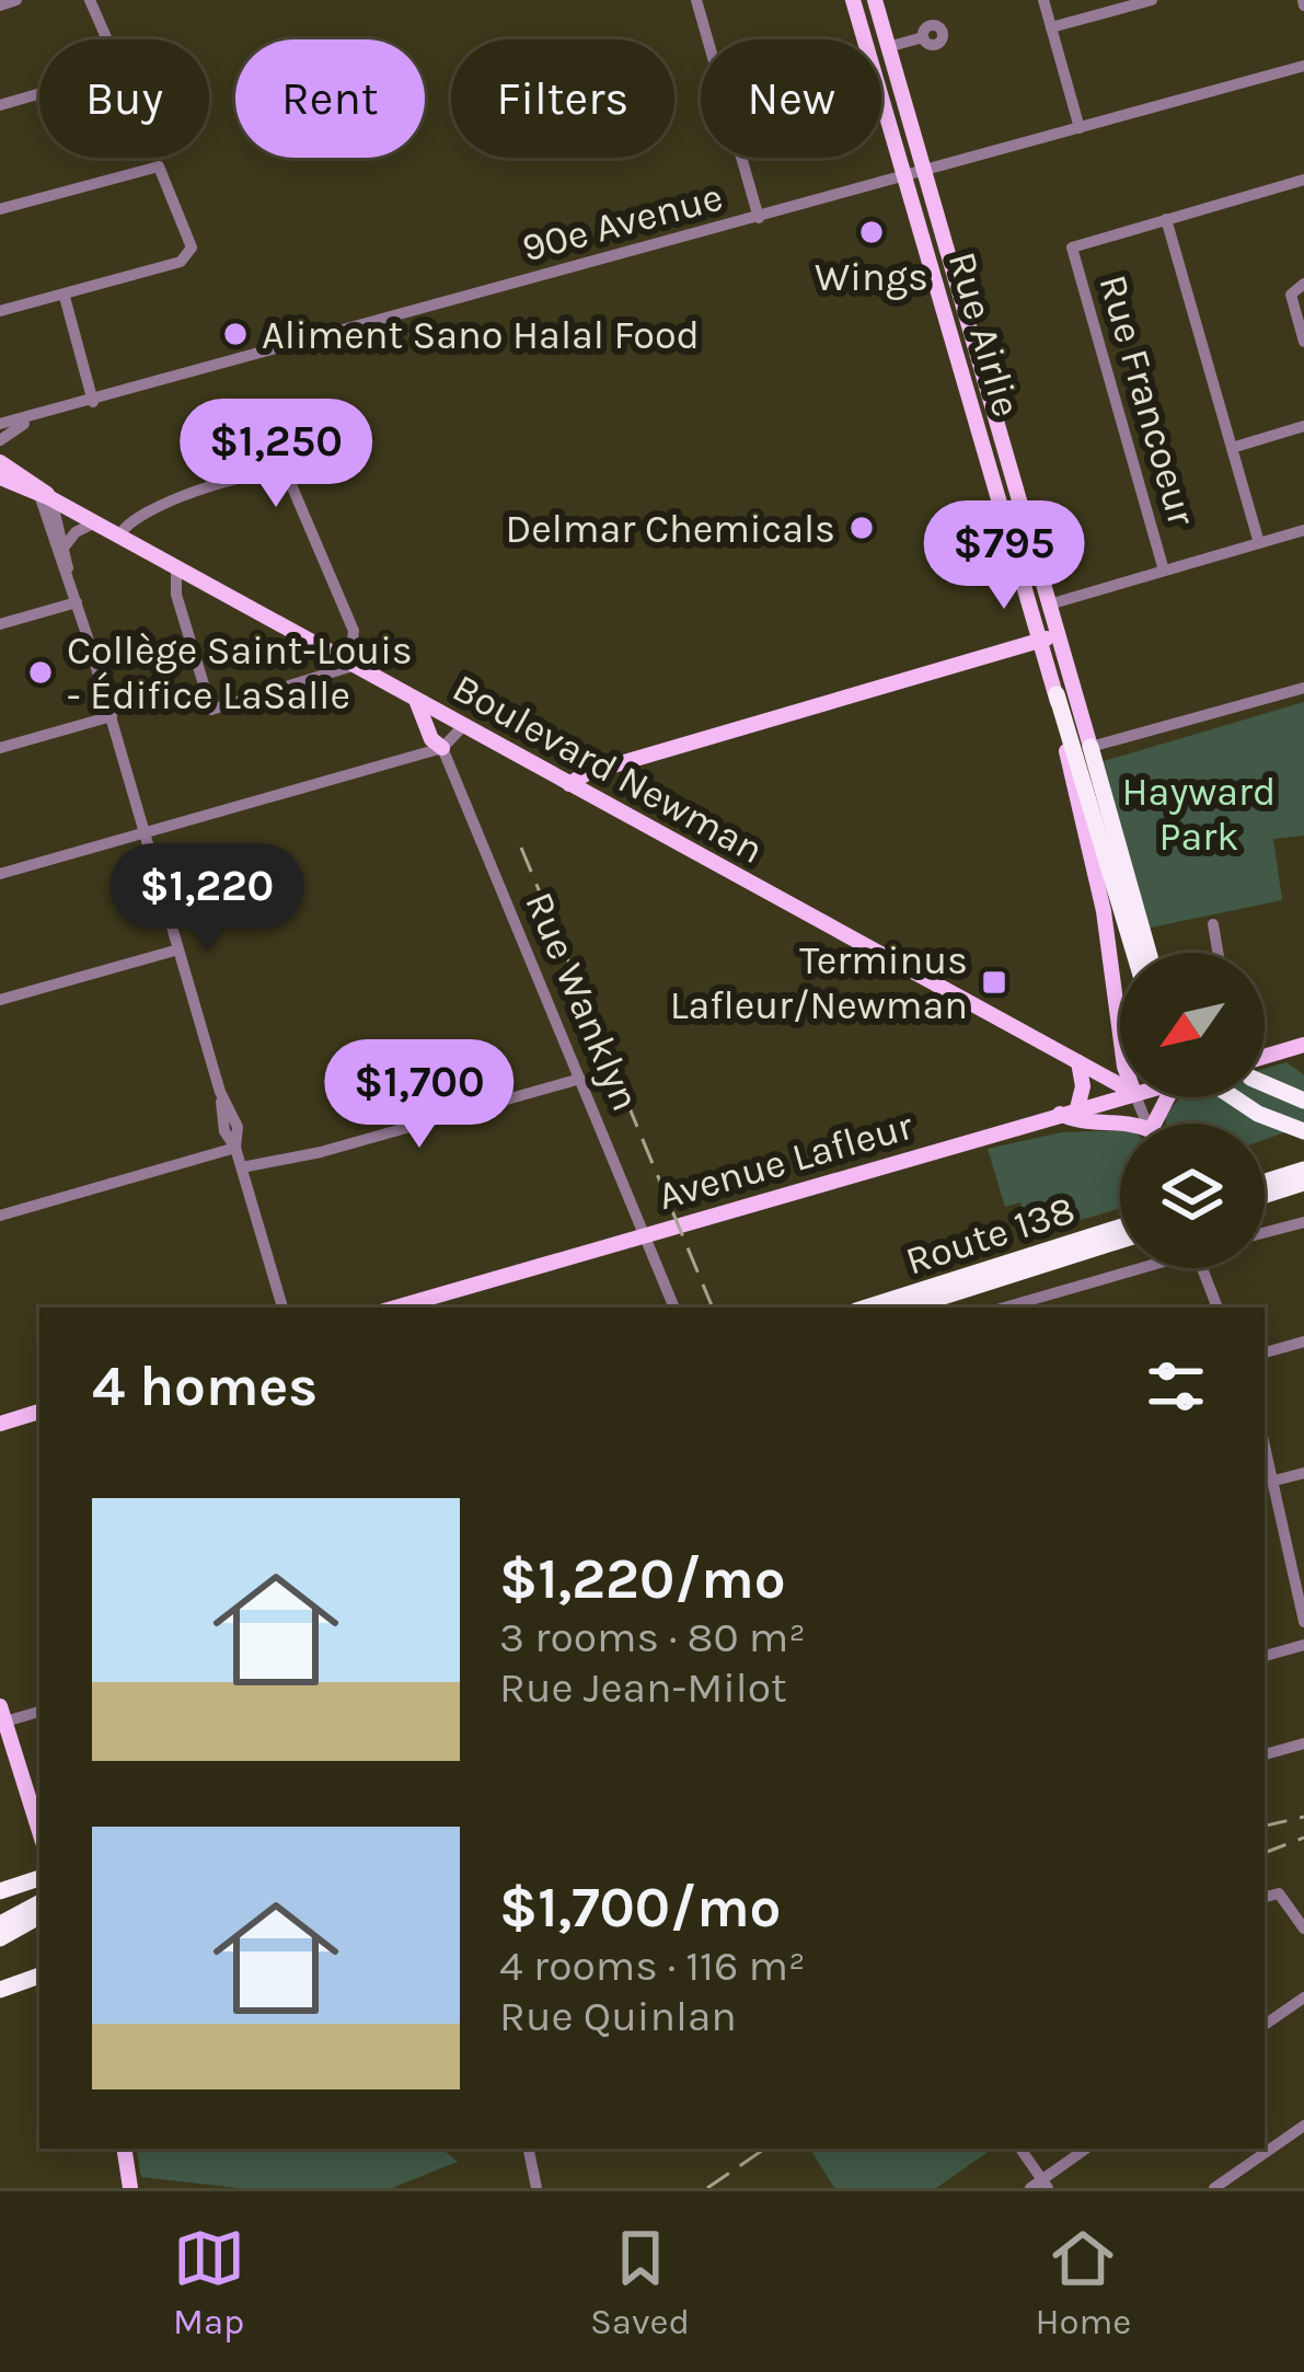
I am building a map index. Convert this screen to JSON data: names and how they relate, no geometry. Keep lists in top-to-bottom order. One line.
{"streets":{"highway":["Route 138"],"main road":["Rue Airlie","Boulevard Newman","Avenue Lafleur"],"street":["90e Avenue","Rue Francoeur","Rue Wanklyn"]},"crossings":[["90e Avenue","Rue Airlie"],["Rue Wanklyn","Avenue Lafleur"]],"parks":["Hayward Park"],"places":{"other":["Wings","Aliment Sano Halal Food","Delmar Chemicals","Collège Saint-Louis - Édifice LaSalle"],"transit":["Terminus Lafleur/Newman"]},"north":"bottom left","page":{"chip":["Buy","Rent","Filters","New"],"price":["$1,250","$795","$1,220","$1,700"],"heading":"4 homes","list":[{"name":"$1,220/mo","note":"3 rooms · 80 m² · Rue Jean-Milot"},{"name":"$1,700/mo","note":"4 rooms · 116 m² · Rue Quinlan"}],"tabs":["Map","Saved","Home"]}}
